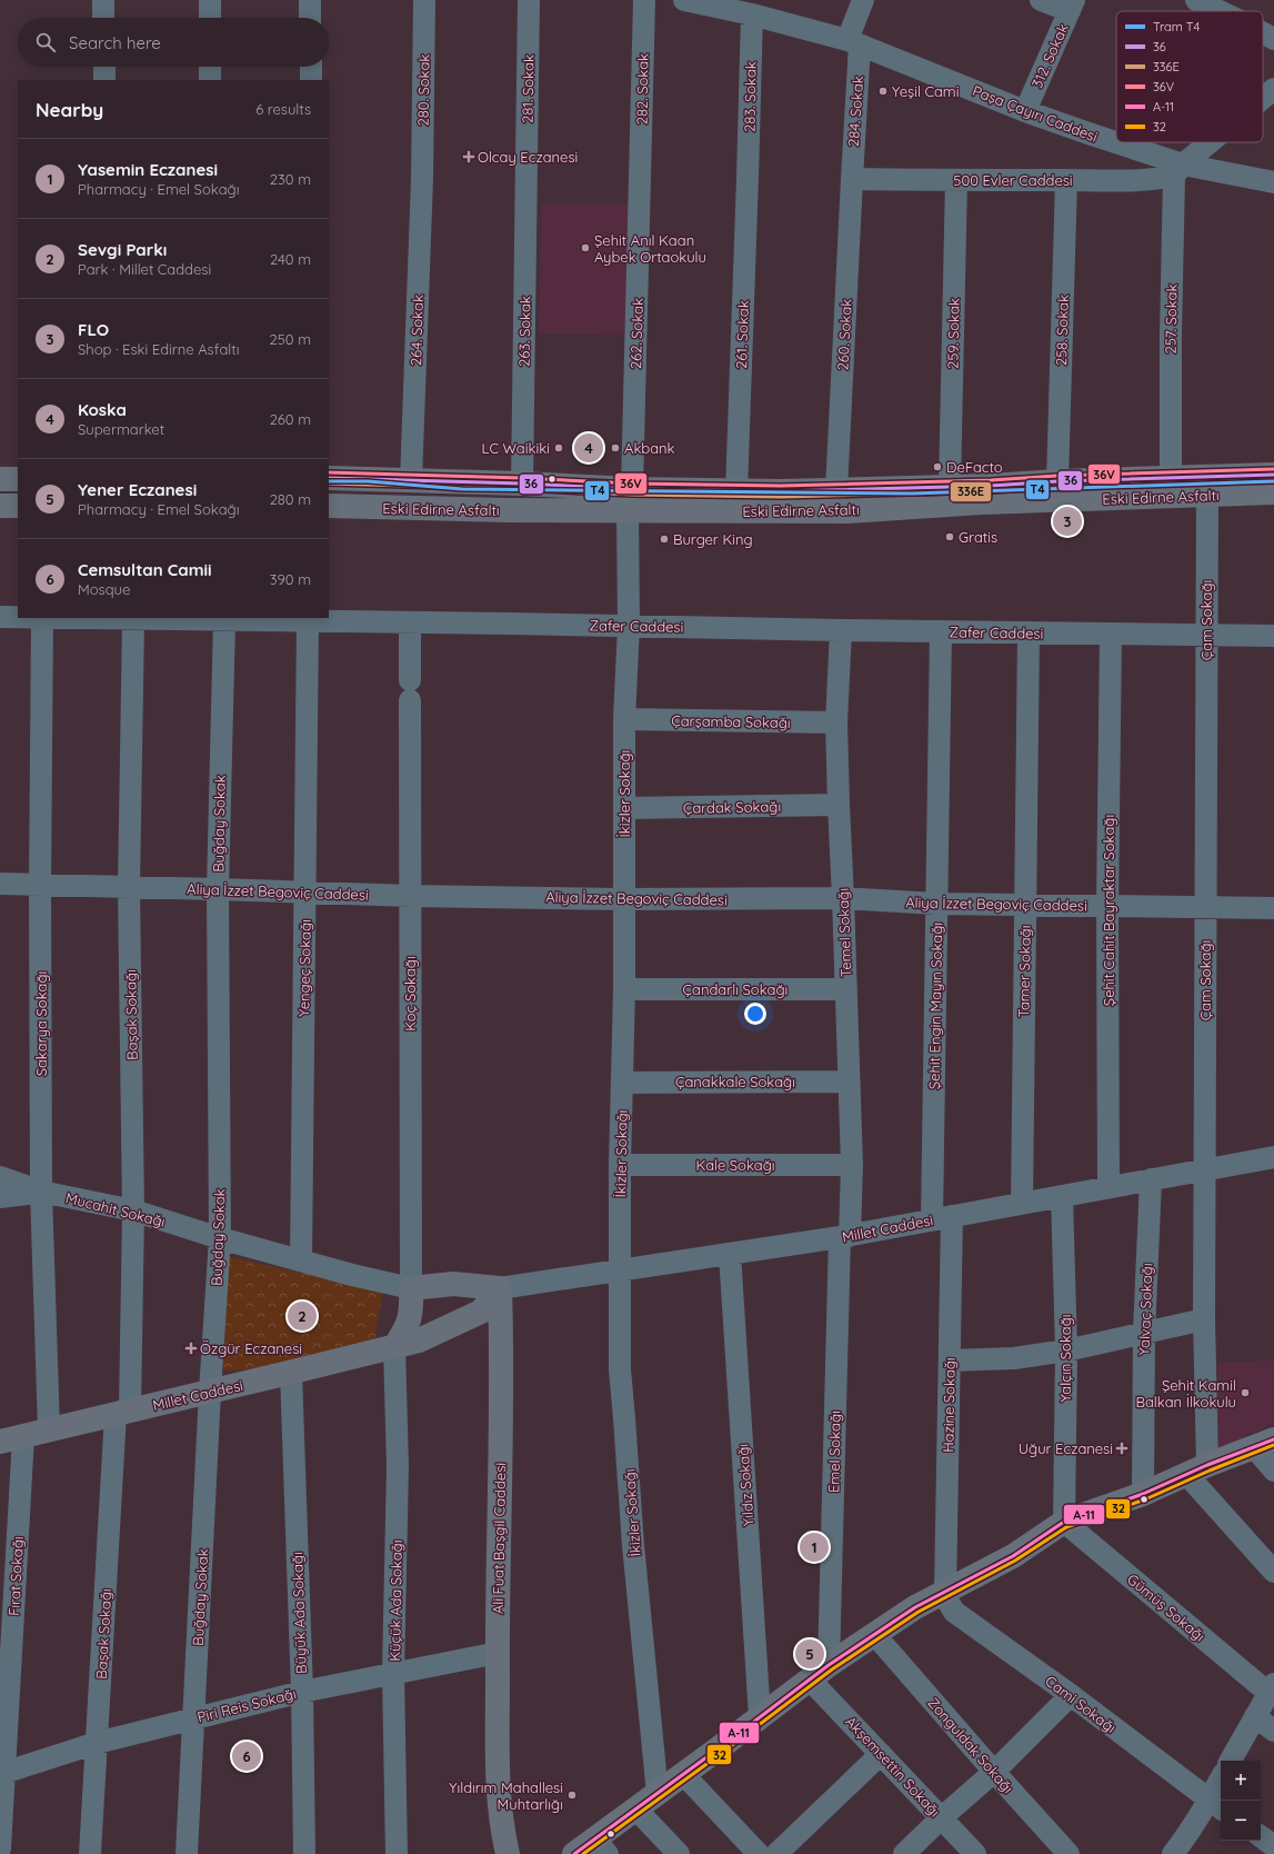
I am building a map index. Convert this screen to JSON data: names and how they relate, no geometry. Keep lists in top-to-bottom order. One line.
{"streets":{"main road":["Eski Edirne Asfaltı","Millet Caddesi","Ali Fuat Başgil Caddesi"],"street":["312. Sokak","281. Sokak","282. Sokak","280. Sokak","283. Sokak","284. Sokak","Paşa Çayırı Caddesi","500 Evler Caddesi","257. Sokak","264. Sokak","258. Sokak","263. Sokak","262. Sokak","259. Sokak","261. Sokak","260. Sokak","Çam Sokağı","Zafer Caddesi","Çarşamba Sokağı","İkizler Sokağı","Çardak Sokağı","Buğday Sokak","Aliya İzzet Begoviç Caddesi","Şehit Cahit Bayraktar Sokağı","Temel Sokağı","Yengeç Sokağı","Tamer Sokağı","Çandarlı Sokağı","Koç Sokağı","Şehit Engin Mayın Sokağı","Başak Sokağı","Sakarya Sokağı","Çanakkale Sokağı","Kale Sokağı","Mucahit Sokağı","Yalvaç Sokağı","Yalçın Sokağı","Hazine Sokağı","Emel Sokağı","Yıldız Sokağı","Fırat Sokağı","Küçük Ada Sokağı","Gümüş Sokağı","Büyük Ada Sokağı","Cami Sokağı","Piri Reis Sokağı","Zonguldak Sokağı","Akşemsettin Sokağı"]},"crossings":[["312. Sokak","Paşa Çayırı Caddesi"],["281. Sokak","263. Sokak"],["282. Sokak","262. Sokak"],["280. Sokak","264. Sokak"],["283. Sokak","Paşa Çayırı Caddesi"],["283. Sokak","261. Sokak"],["284. Sokak","Paşa Çayırı Caddesi"],["284. Sokak","500 Evler Caddesi"],["284. Sokak","260. Sokak"],["Paşa Çayırı Caddesi","500 Evler Caddesi"],["Paşa Çayırı Caddesi","257. Sokak"],["500 Evler Caddesi","257. Sokak"],["500 Evler Caddesi","258. Sokak"],["500 Evler Caddesi","259. Sokak"],["500 Evler Caddesi","260. Sokak"],["257. Sokak","Eski Edirne Asfaltı"],["257. Sokak","Çam Sokağı"],["264. Sokak","Eski Edirne Asfaltı"],["258. Sokak","Eski Edirne Asfaltı"],["263. Sokak","Eski Edirne Asfaltı"],["262. Sokak","Eski Edirne Asfaltı"],["262. Sokak","İkizler Sokağı"],["259. Sokak","Eski Edirne Asfaltı"],["261. Sokak","Eski Edirne Asfaltı"],["260. Sokak","Eski Edirne Asfaltı"],["Eski Edirne Asfaltı","Çam Sokağı"],["Eski Edirne Asfaltı","İkizler Sokağı"],["Çam Sokağı","Zafer Caddesi"],["Çam Sokağı","Aliya İzzet Begoviç Caddesi"],["Çam Sokağı","Millet Caddesi"],["Zafer Caddesi","İkizler Sokağı"],["Zafer Caddesi","Buğday Sokak"],["Zafer Caddesi","Şehit Cahit Bayraktar Sokağı"],["Zafer Caddesi","Temel Sokağı"],["Zafer Caddesi","Yengeç Sokağı"],["Zafer Caddesi","Tamer Sokağı"],["Zafer Caddesi","Koç Sokağı"],["Zafer Caddesi","Şehit Engin Mayın Sokağı"],["Zafer Caddesi","Başak Sokağı"],["Zafer Caddesi","Sakarya Sokağı"],["Çarşamba Sokağı","İkizler Sokağı"],["Çarşamba Sokağı","Temel Sokağı"],["İkizler Sokağı","Çardak Sokağı"],["İkizler Sokağı","Aliya İzzet Begoviç Caddesi"],["İkizler Sokağı","Çandarlı Sokağı"],["İkizler Sokağı","Çanakkale Sokağı"],["İkizler Sokağı","Kale Sokağı"],["İkizler Sokağı","Millet Caddesi"],["Çardak Sokağı","Temel Sokağı"],["Buğday Sokak","Aliya İzzet Begoviç Caddesi"],["Buğday Sokak","Mucahit Sokağı"],["Buğday Sokak","Millet Caddesi"],["Buğday Sokak","Piri Reis Sokağı"],["Aliya İzzet Begoviç Caddesi","Şehit Cahit Bayraktar Sokağı"],["Aliya İzzet Begoviç Caddesi","Temel Sokağı"],["Aliya İzzet Begoviç Caddesi","Yengeç Sokağı"],["Aliya İzzet Begoviç Caddesi","Tamer Sokağı"],["Aliya İzzet Begoviç Caddesi","Koç Sokağı"],["Aliya İzzet Begoviç Caddesi","Şehit Engin Mayın Sokağı"],["Aliya İzzet Begoviç Caddesi","Başak Sokağı"],["Aliya İzzet Begoviç Caddesi","Sakarya Sokağı"],["Şehit Cahit Bayraktar Sokağı","Millet Caddesi"],["Temel Sokağı","Çandarlı Sokağı"],["Temel Sokağı","Çanakkale Sokağı"],["Temel Sokağı","Kale Sokağı"],["Temel Sokağı","Millet Caddesi"],["Temel Sokağı","Emel Sokağı"],["Yengeç Sokağı","Mucahit Sokağı"],["Tamer Sokağı","Millet Caddesi"],["Koç Sokağı","Mucahit Sokağı"],["Şehit Engin Mayın Sokağı","Millet Caddesi"],["Şehit Engin Mayın Sokağı","Hazine Sokağı"],["Başak Sokağı","Mucahit Sokağı"],["Başak Sokağı","Millet Caddesi"],["Başak Sokağı","Piri Reis Sokağı"],["Sakarya Sokağı","Mucahit Sokağı"],["Sakarya Sokağı","Millet Caddesi"],["Millet Caddesi","Yalvaç Sokağı"],["Millet Caddesi","Yalçın Sokağı"],["Millet Caddesi","Hazine Sokağı"],["Millet Caddesi","Emel Sokağı"],["Millet Caddesi","Yıldız Sokağı"],["Millet Caddesi","Ali Fuat Başgil Caddesi"],["Millet Caddesi","Fırat Sokağı"],["Millet Caddesi","Küçük Ada Sokağı"],["Millet Caddesi","Büyük Ada Sokağı"],["Yalçın Sokağı","Gümüş Sokağı"],["Hazine Sokağı","Cami Sokağı"],["Emel Sokağı","Akşemsettin Sokağı"],["Ali Fuat Başgil Caddesi","Piri Reis Sokağı"],["Fırat Sokağı","Piri Reis Sokağı"],["Küçük Ada Sokağı","Piri Reis Sokağı"],["Büyük Ada Sokağı","Piri Reis Sokağı"]],"places":{"other":["Yeşil Cami","Şehit Anıl Kaan Aybek Ortaokulu","LC Waikiki","Akbank","DeFacto","Gratis","Burger King","Şehit Kamil Balkan İlkokulu","Yıldırım Mahallesi Muhtarlığı"],"health":["Olcay Eczanesi","Özgür Eczanesi","Uğur Eczanesi"]},"lines":["transit line 36V","transit line 36","transit line 336E","tram line T4","transit line A-11","transit line 32"],"legend":["Tram T4","36","336E","36V","A-11","32"],"page":{"search":"Search here","heading":["Nearby","6 results"],"list":[{"mark":"1","name":"Yasemin Eczanesi","note":"Pharmacy · Emel Sokağı","value":"230 m"},{"mark":"2","name":"Sevgi Parkı","note":"Park · Millet Caddesi","value":"240 m"},{"mark":"3","name":"FLO","note":"Shop · Eski Edirne Asfaltı","value":"250 m"},{"mark":"4","name":"Koska","note":"Supermarket","value":"260 m"},{"mark":"5","name":"Yener Eczanesi","note":"Pharmacy · Emel Sokağı","value":"280 m"},{"mark":"6","name":"Cemsultan Camii","note":"Mosque","value":"390 m"}],"pins":["4","3","2","1","5","6"],"map_buttons":["+","−"]}}
